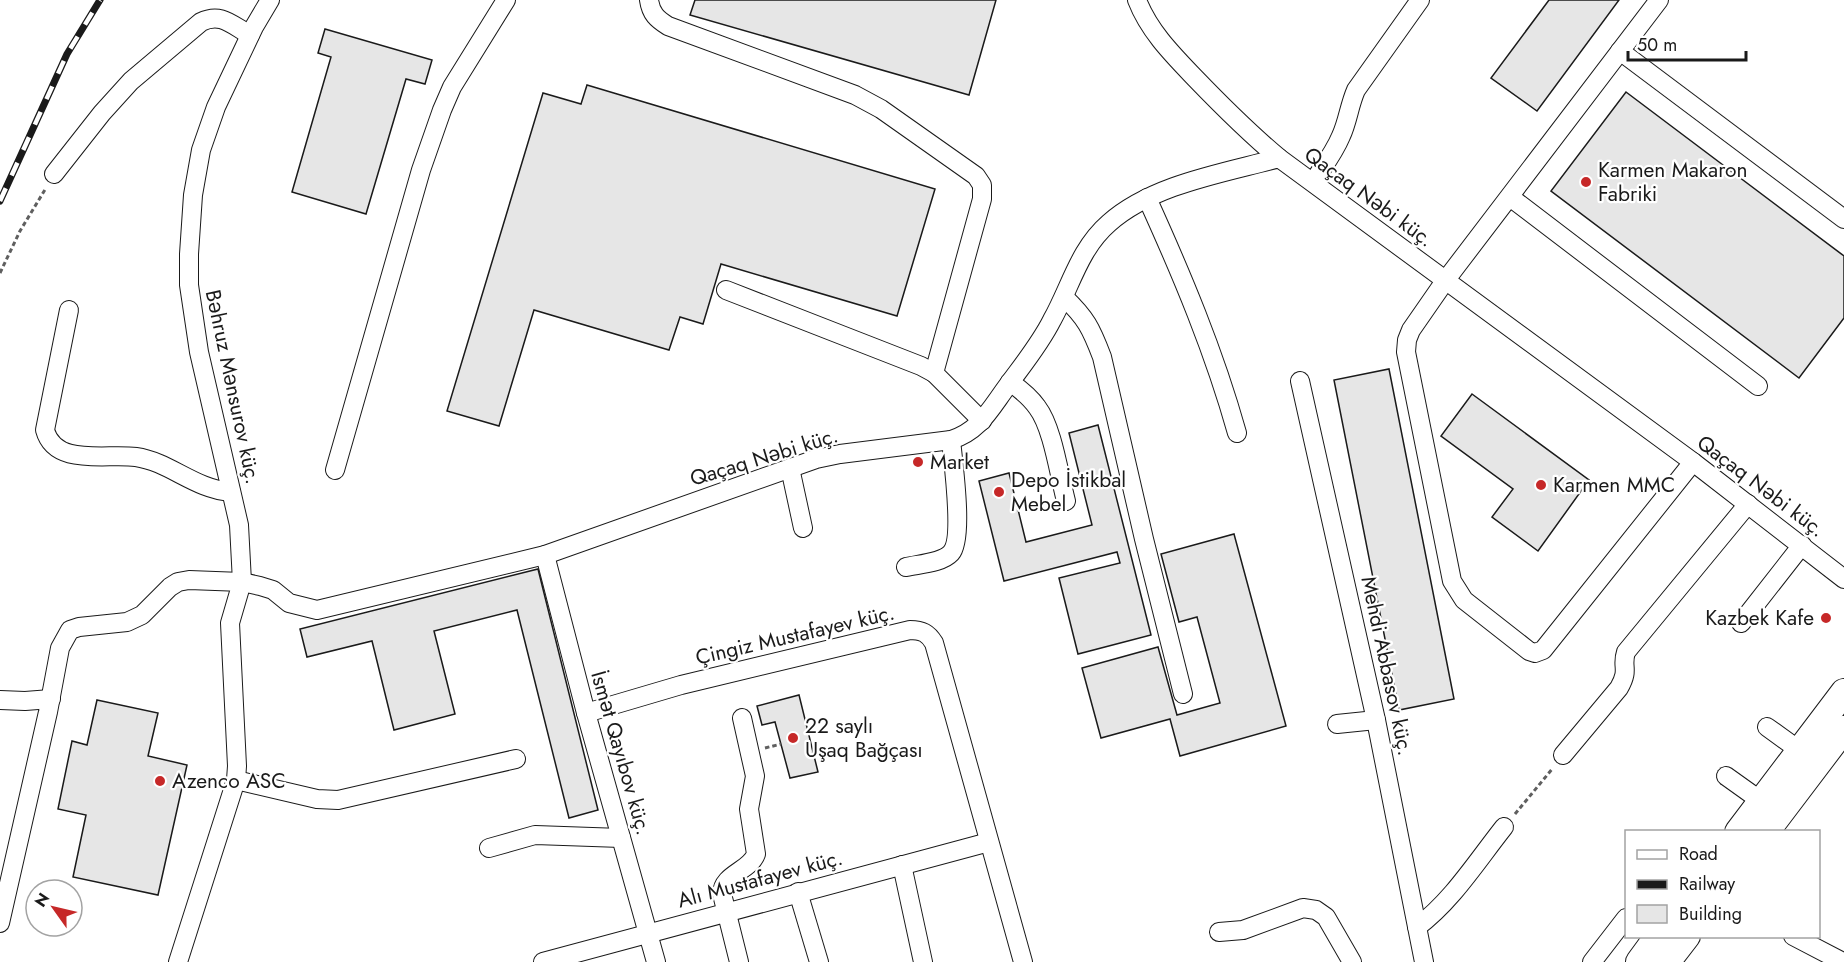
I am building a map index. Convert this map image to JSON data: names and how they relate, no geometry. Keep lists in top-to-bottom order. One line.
{"streets":{"street":["Qaçaq Nəbi küç.","Bəhruz Mənsurov küç.","Çingiz Mustafayev küç.","Mehdi Abbasov küç.","İsmət Qayıbov küç.","Alı Mustafayev küç."]},"crossings":[["Qaçaq Nəbi küç.","Bəhruz Mənsurov küç."],["Qaçaq Nəbi küç.","İsmət Qayıbov küç."],["Çingiz Mustafayev küç.","İsmət Qayıbov küç."],["Çingiz Mustafayev küç.","Alı Mustafayev küç."],["İsmət Qayıbov küç.","Alı Mustafayev küç."]],"places":["Karmen Makaron Fabriki","Market","Karmen MMC","Depo İstikbal Mebel","Kazbek Kafe","22 saylı Uşaq Bağçası","Azenco ASC"],"legend":["Road","Railway","Building"],"scale_bar":"50 m","north":"top left"}
